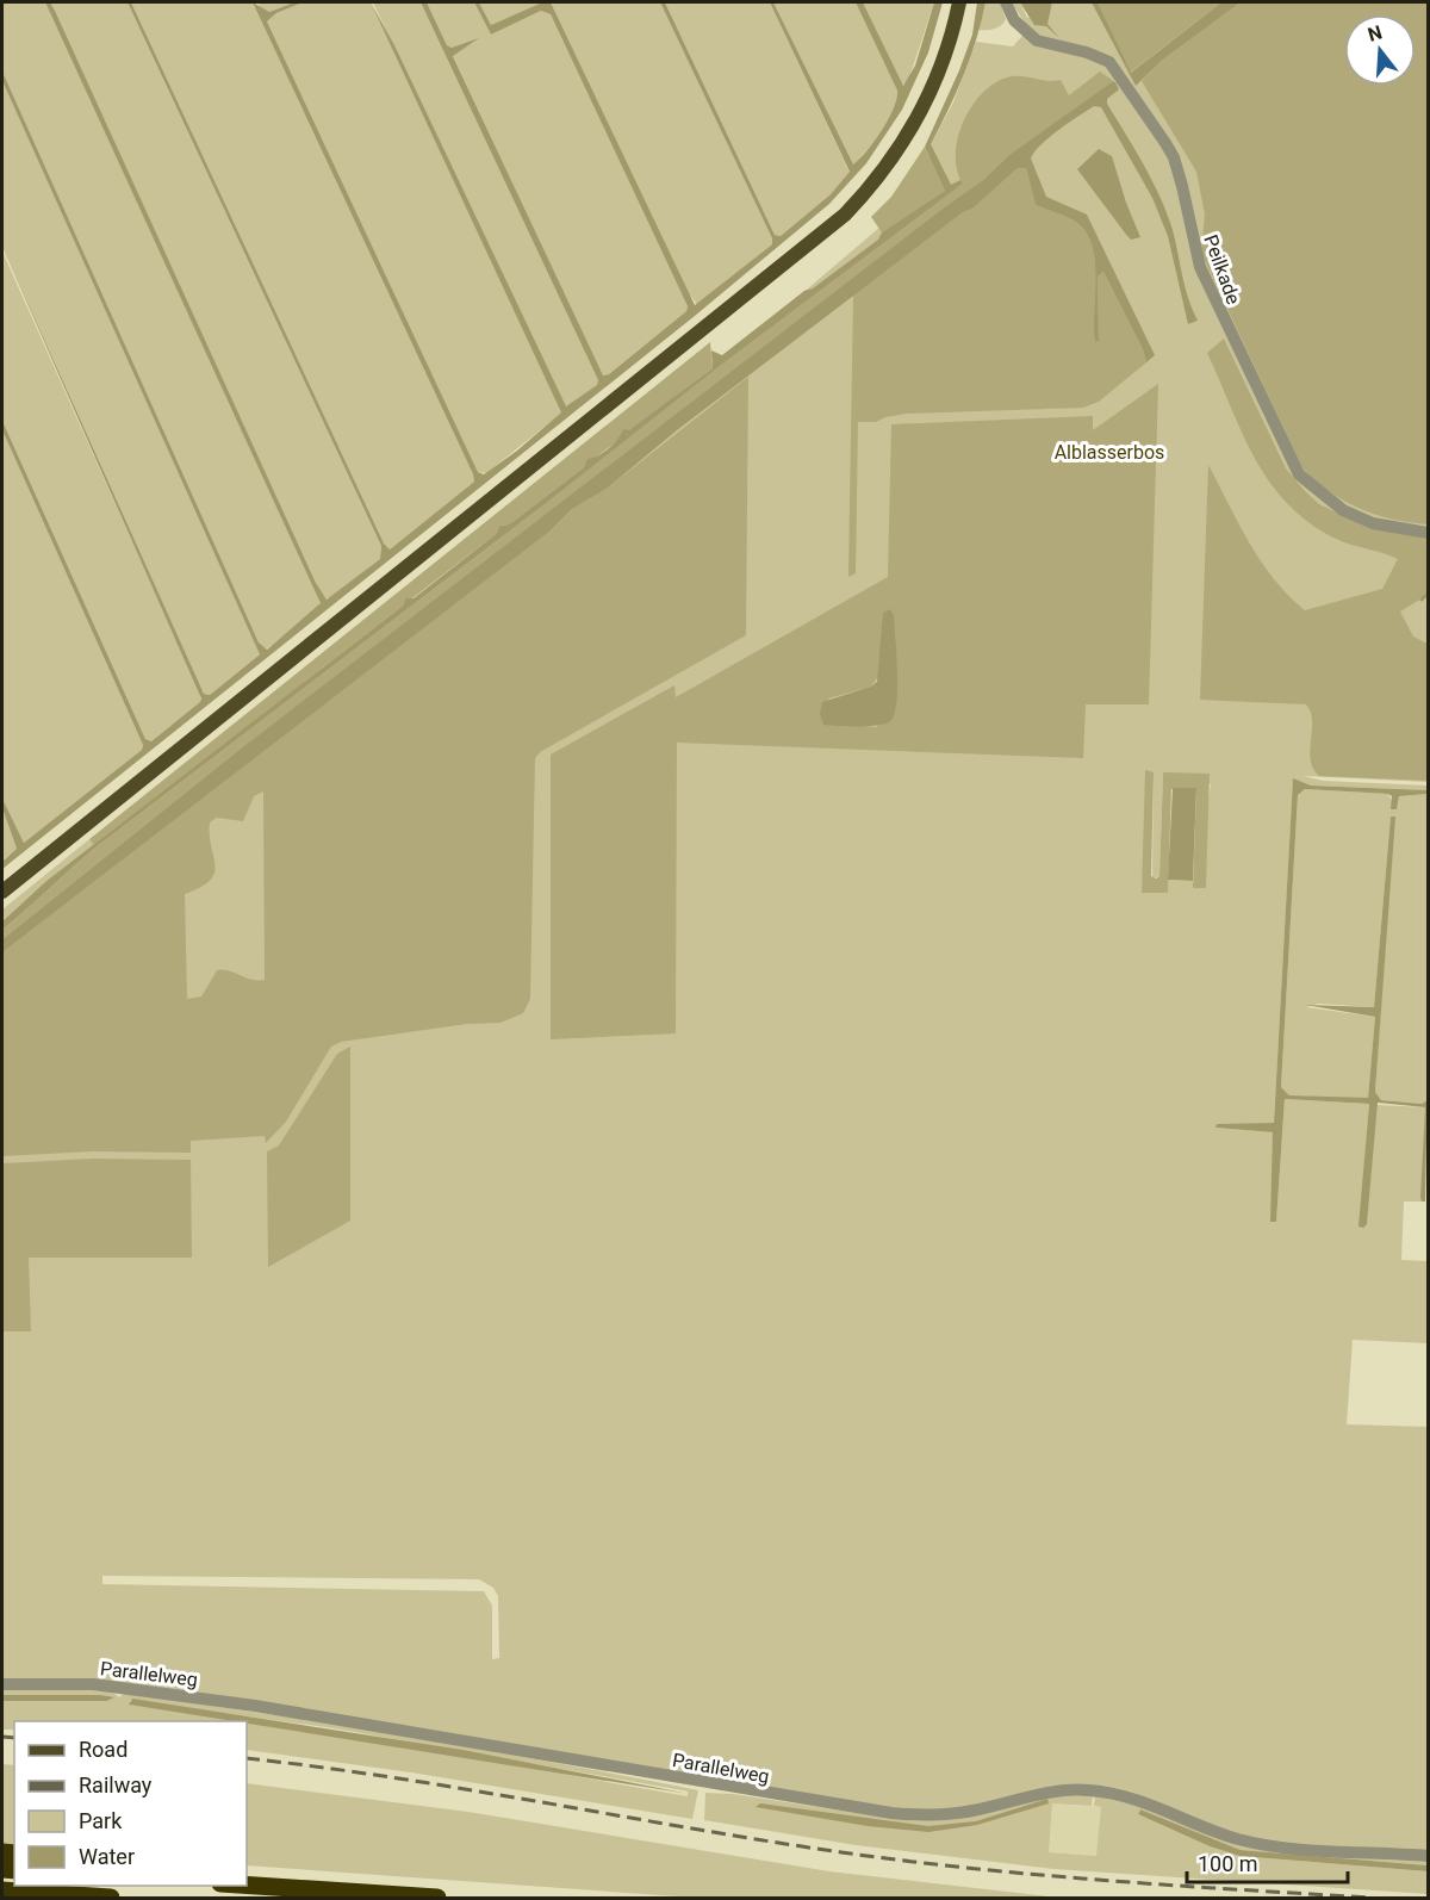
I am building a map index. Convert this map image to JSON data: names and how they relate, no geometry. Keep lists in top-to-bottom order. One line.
{"streets":{"street":["Peilkade","Parallelweg"]},"parks":["Alblasserbos"],"legend":["Road","Railway","Park","Water"],"scale_bar":"100 m","north":"top"}
